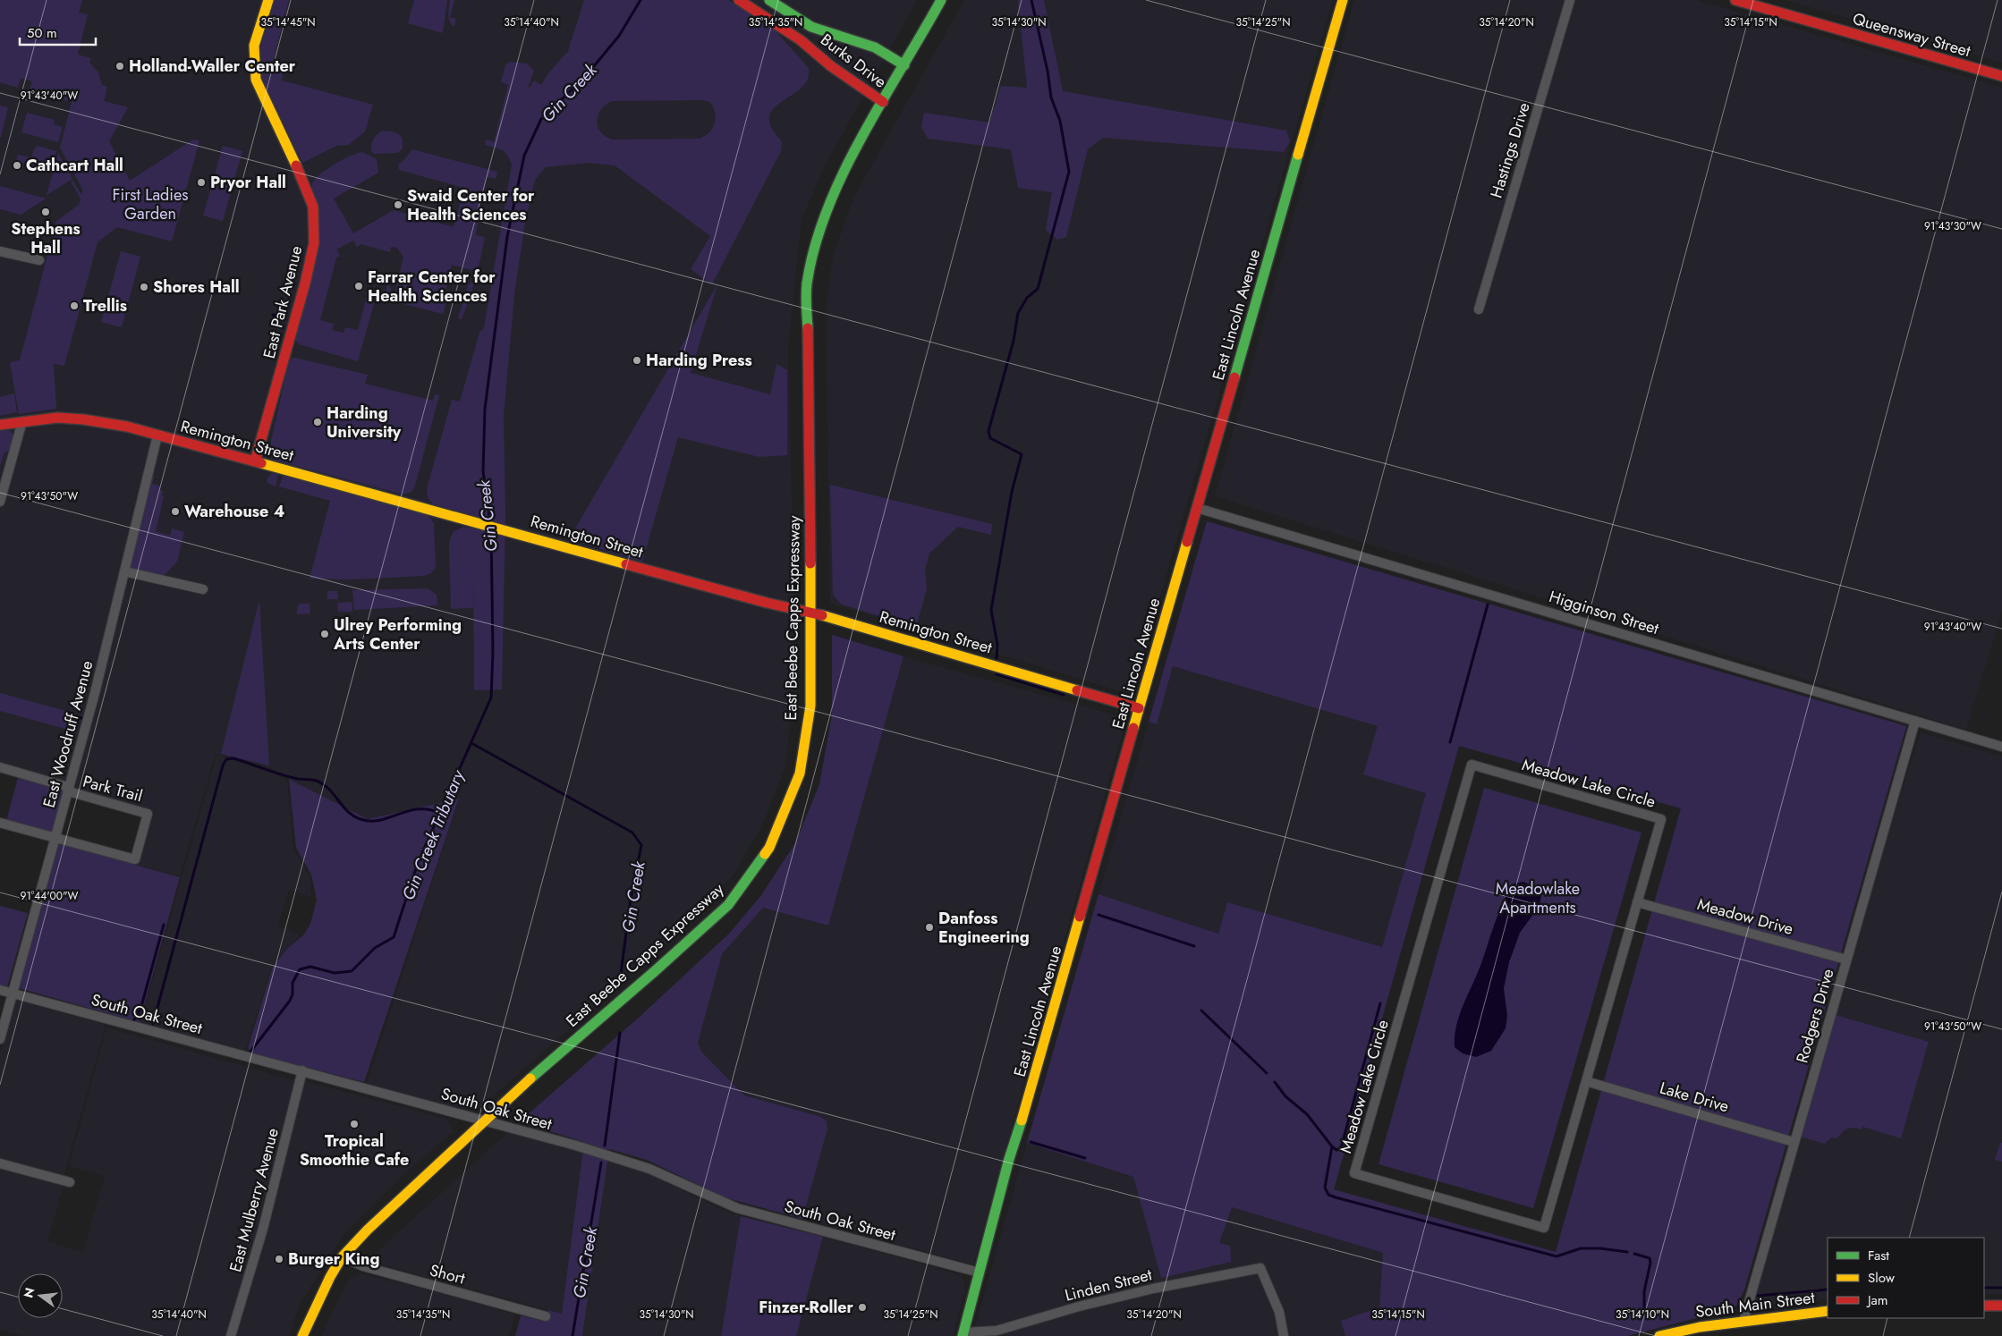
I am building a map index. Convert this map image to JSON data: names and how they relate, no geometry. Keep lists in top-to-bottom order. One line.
{"streets":{"street":["Queensway Street","Burks Drive","Hastings Drive","East Park Avenue","East Lincoln Avenue","Remington Street","Higginson Street","East Beebe Capps Expressway","East Woodruff Avenue","Meadow Lake Circle","Park Trail","Meadow Drive","South Oak Street","Rodgers Drive","Lake Drive","East Mulberry Avenue","Short","Linden Street","South Main Street"]},"crossings":[["Burks Drive","East Beebe Capps Expressway"],["East Park Avenue","Remington Street"],["East Lincoln Avenue","Remington Street"],["East Lincoln Avenue","Higginson Street"],["East Lincoln Avenue","South Oak Street"],["East Lincoln Avenue","Linden Street"],["Remington Street","East Beebe Capps Expressway"],["Remington Street","East Woodruff Avenue"],["Higginson Street","Rodgers Drive"],["East Beebe Capps Expressway","South Oak Street"],["East Beebe Capps Expressway","Short"],["East Woodruff Avenue","Park Trail"],["East Woodruff Avenue","South Oak Street"],["Meadow Lake Circle","Meadow Drive"],["Meadow Lake Circle","Lake Drive"],["Meadow Drive","Rodgers Drive"],["South Oak Street","East Mulberry Avenue"],["Rodgers Drive","Lake Drive"],["Rodgers Drive","South Main Street"]],"water":["Gin Creek","Gin Creek Tributary"],"parks":["First Ladies Garden","Meadowlake Apartments"],"places":["Holland-Waller Center","Cathcart Hall","Pryor Hall","Swaid Center for Health Sciences","Stephens Hall","Farrar Center for Health Sciences","Shores Hall","Trellis","Harding Press","Harding University","Warehouse 4","Ulrey Performing Arts Center","Danfoss Engineering","Tropical Smoothie Cafe","Burger King","Finzer-Roller"],"legend":["Fast","Slow","Jam"],"scale_bar":"50 m","north":"left","coordinates":["35°14'45\"N","35°14'40\"N","35°14'35\"N","35°14'30\"N","35°14'25\"N","35°14'20\"N","35°14'15\"N","91°43'40\"W","91°43'30\"W","91°43'50\"W","91°44'00\"W","35°14'10\"N"]}
